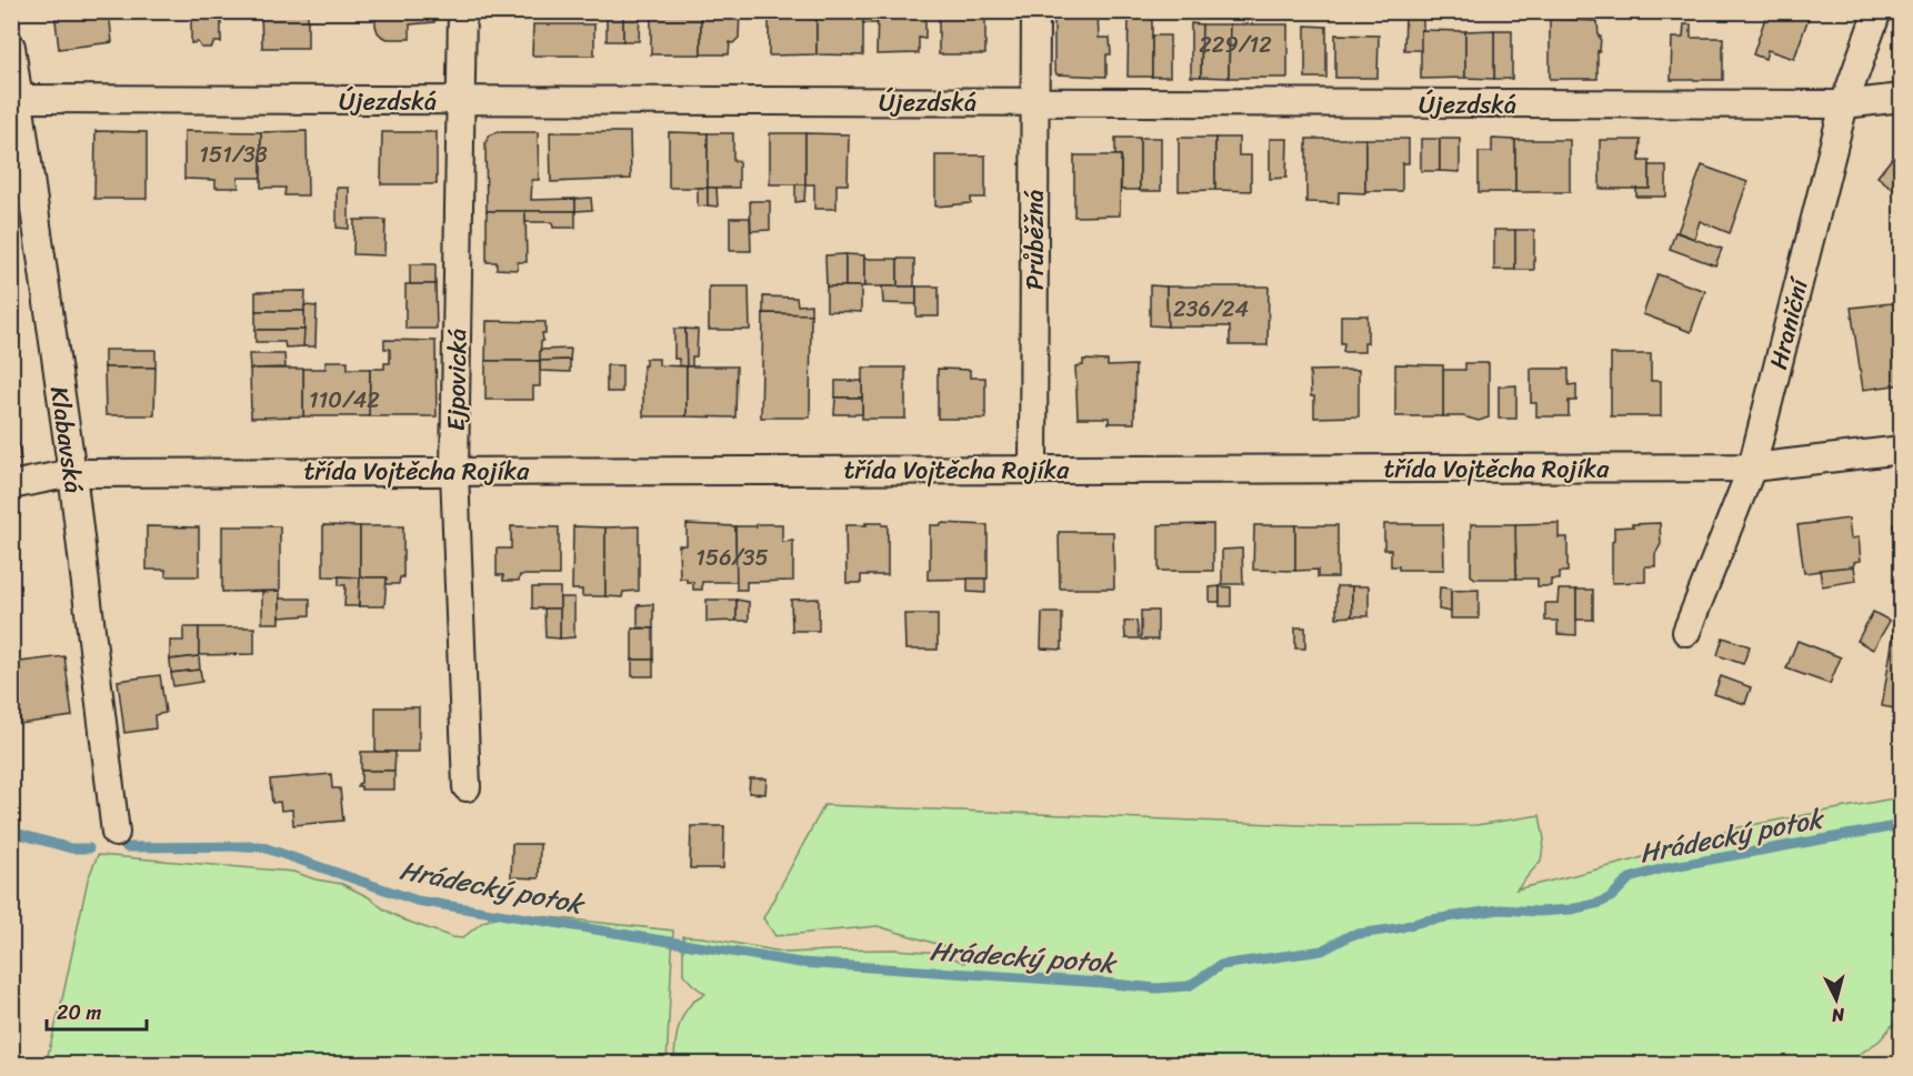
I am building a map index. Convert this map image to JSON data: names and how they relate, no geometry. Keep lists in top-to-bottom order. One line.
{"streets":{"street":["Újezdská","Průběžná","Hraniční","Ejpovická","Klabavská","třída Vojtěcha Rojíka"]},"crossings":[["Újezdská","Průběžná"],["Újezdská","Hraniční"],["Újezdská","Ejpovická"],["Újezdská","Klabavská"],["Průběžná","třída Vojtěcha Rojíka"],["Hraniční","třída Vojtěcha Rojíka"],["Ejpovická","třída Vojtěcha Rojíka"],["Klabavská","třída Vojtěcha Rojíka"]],"water":["Hrádecký potok"],"house_numbers":["229/12","151/33","236/24","110/42","156/35"],"scale_bar":"20 m","north":"bottom"}
